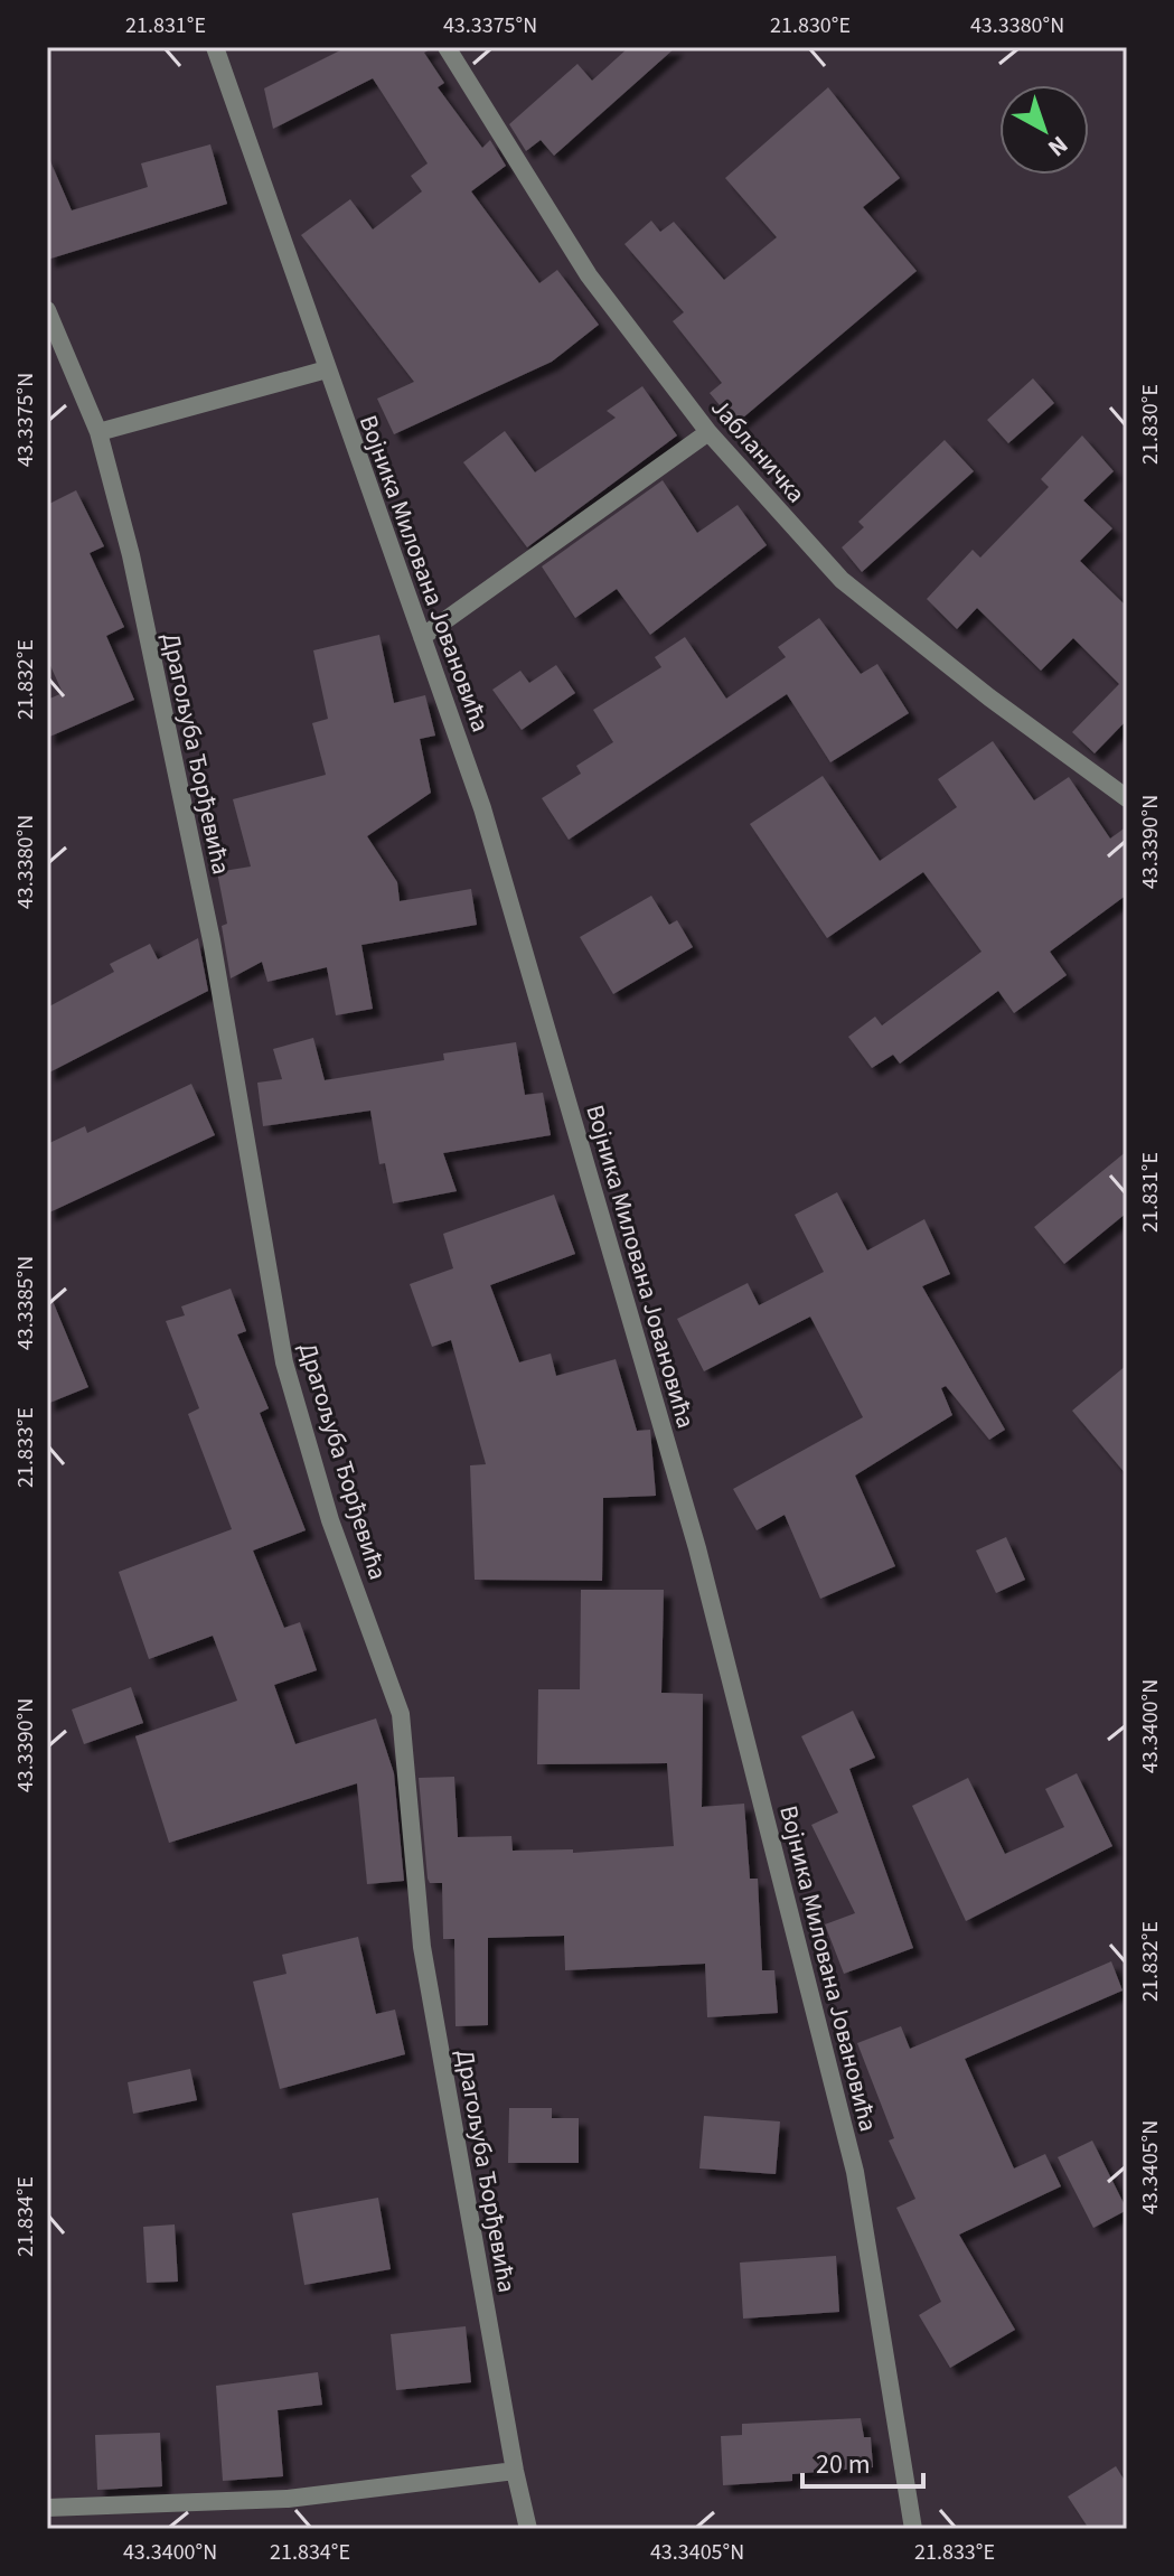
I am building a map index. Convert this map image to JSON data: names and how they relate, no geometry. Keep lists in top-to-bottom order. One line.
{"streets":{"street":["Јабланичка","Војника Милована Јовановића","Драгољуба Ђорђевића"]},"scale_bar":"20 m","north":"bottom right","coordinates":["21.831°E","43.3375°N","21.830°E","43.3380°N","21.832°E","43.3390°N","43.3385°N","21.833°E","43.3400°N","43.3405°N","21.834°E"]}
